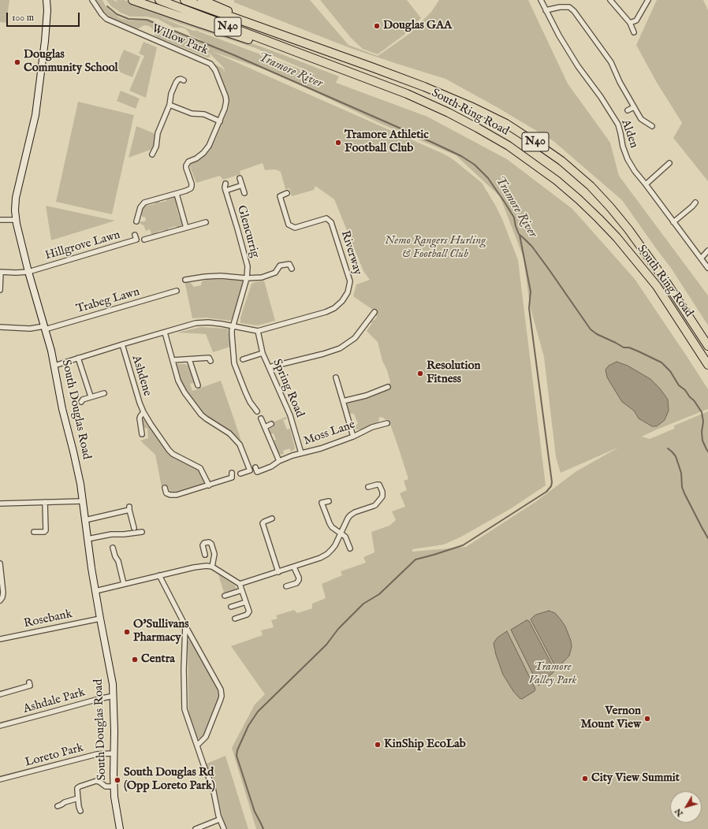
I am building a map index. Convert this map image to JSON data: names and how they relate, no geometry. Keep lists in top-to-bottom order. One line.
{"streets":{"highway":["N40","South Ring Road"],"main road":["South Douglas Road"],"street":["Willow Park","Alden","Glencurrig","Hillgrove Lawn","Riverway","Trabeg Lawn","Ashdene","Spring Road","Moss Lane","Rosebank","Ashdale Park","Loreto Park"]},"crossings":[["Hillgrove Lawn","South Douglas Road"],["Riverway","Spring Road"],["Trabeg Lawn","South Douglas Road"],["Spring Road","Moss Lane"],["South Douglas Road","Rosebank"],["South Douglas Road","Ashdale Park"],["South Douglas Road","Loreto Park"]],"water":["Tramore River"],"parks":["Nemo Rangers Hurling & Football Club","Tramore Valley Park"],"places":["Douglas GAA","Douglas Community School","Tramore Athletic Football Club","Resolution Fitness","O'Sullivans Pharmacy","Centra","Vernon Mount View","KinShip EcoLab","City View Summit","South Douglas Rd (Opp Loreto Park)"],"scale_bar":"100 m","north":"bottom left"}
